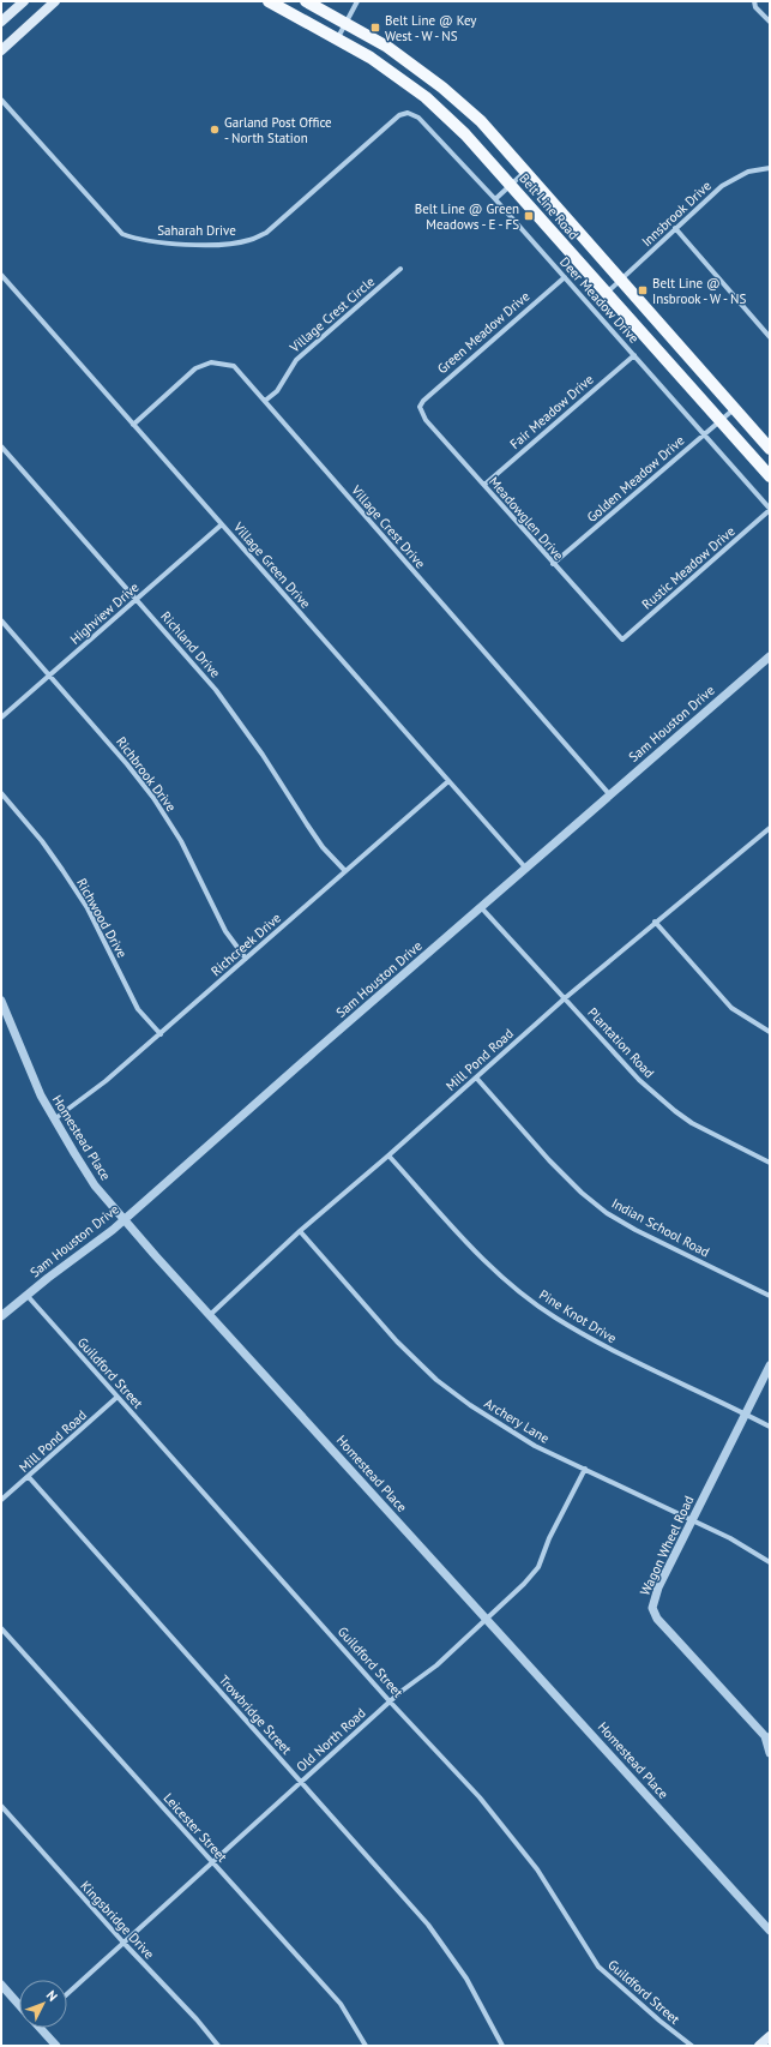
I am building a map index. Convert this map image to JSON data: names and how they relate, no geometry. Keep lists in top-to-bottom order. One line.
{"streets":{"main road":["Belt Line Road"],"street":["Innsbrook Drive","Saharah Drive","Deer Meadow Drive","Village Crest Circle","Green Meadow Drive","Fair Meadow Drive","Golden Meadow Drive","Meadowglen Drive","Village Crest Drive","Village Green Drive","Rustic Meadow Drive","Highview Drive","Richland Drive","Sam Houston Drive","Richbrook Drive","Richwood Drive","Richcreek Drive","Plantation Road","Mill Pond Road","Homestead Place","Indian School Road","Pine Knot Drive","Guildford Street","Archery Lane","Wagon Wheel Road","Trowbridge Street","Old North Road","Leicester Street","Kingsbridge Drive"]},"crossings":[["Belt Line Road","Innsbrook Drive"],["Belt Line Road","Golden Meadow Drive"],["Saharah Drive","Deer Meadow Drive"],["Deer Meadow Drive","Green Meadow Drive"],["Deer Meadow Drive","Fair Meadow Drive"],["Deer Meadow Drive","Golden Meadow Drive"],["Deer Meadow Drive","Rustic Meadow Drive"],["Village Crest Circle","Village Crest Drive"],["Green Meadow Drive","Meadowglen Drive"],["Fair Meadow Drive","Meadowglen Drive"],["Golden Meadow Drive","Meadowglen Drive"],["Meadowglen Drive","Rustic Meadow Drive"],["Village Crest Drive","Village Green Drive"],["Village Crest Drive","Sam Houston Drive"],["Village Green Drive","Highview Drive"],["Village Green Drive","Sam Houston Drive"],["Village Green Drive","Richcreek Drive"],["Highview Drive","Richland Drive"],["Highview Drive","Richbrook Drive"],["Richland Drive","Richcreek Drive"],["Sam Houston Drive","Plantation Road"],["Sam Houston Drive","Homestead Place"],["Sam Houston Drive","Guildford Street"],["Richbrook Drive","Richcreek Drive"],["Richwood Drive","Richcreek Drive"],["Richcreek Drive","Homestead Place"],["Plantation Road","Mill Pond Road"],["Mill Pond Road","Homestead Place"],["Mill Pond Road","Indian School Road"],["Mill Pond Road","Pine Knot Drive"],["Mill Pond Road","Guildford Street"],["Mill Pond Road","Archery Lane"],["Mill Pond Road","Trowbridge Street"],["Homestead Place","Old North Road"],["Pine Knot Drive","Wagon Wheel Road"],["Guildford Street","Old North Road"],["Archery Lane","Wagon Wheel Road"],["Archery Lane","Old North Road"],["Trowbridge Street","Old North Road"],["Old North Road","Leicester Street"],["Old North Road","Kingsbridge Drive"]],"places":{"transit":["Belt Line @ Key West - W - NS","Belt Line @ Green Meadows - E - FS","Belt Line @ Insbrook - W - NS"],"other":["Garland Post Office - North Station"]},"north":"top right"}
